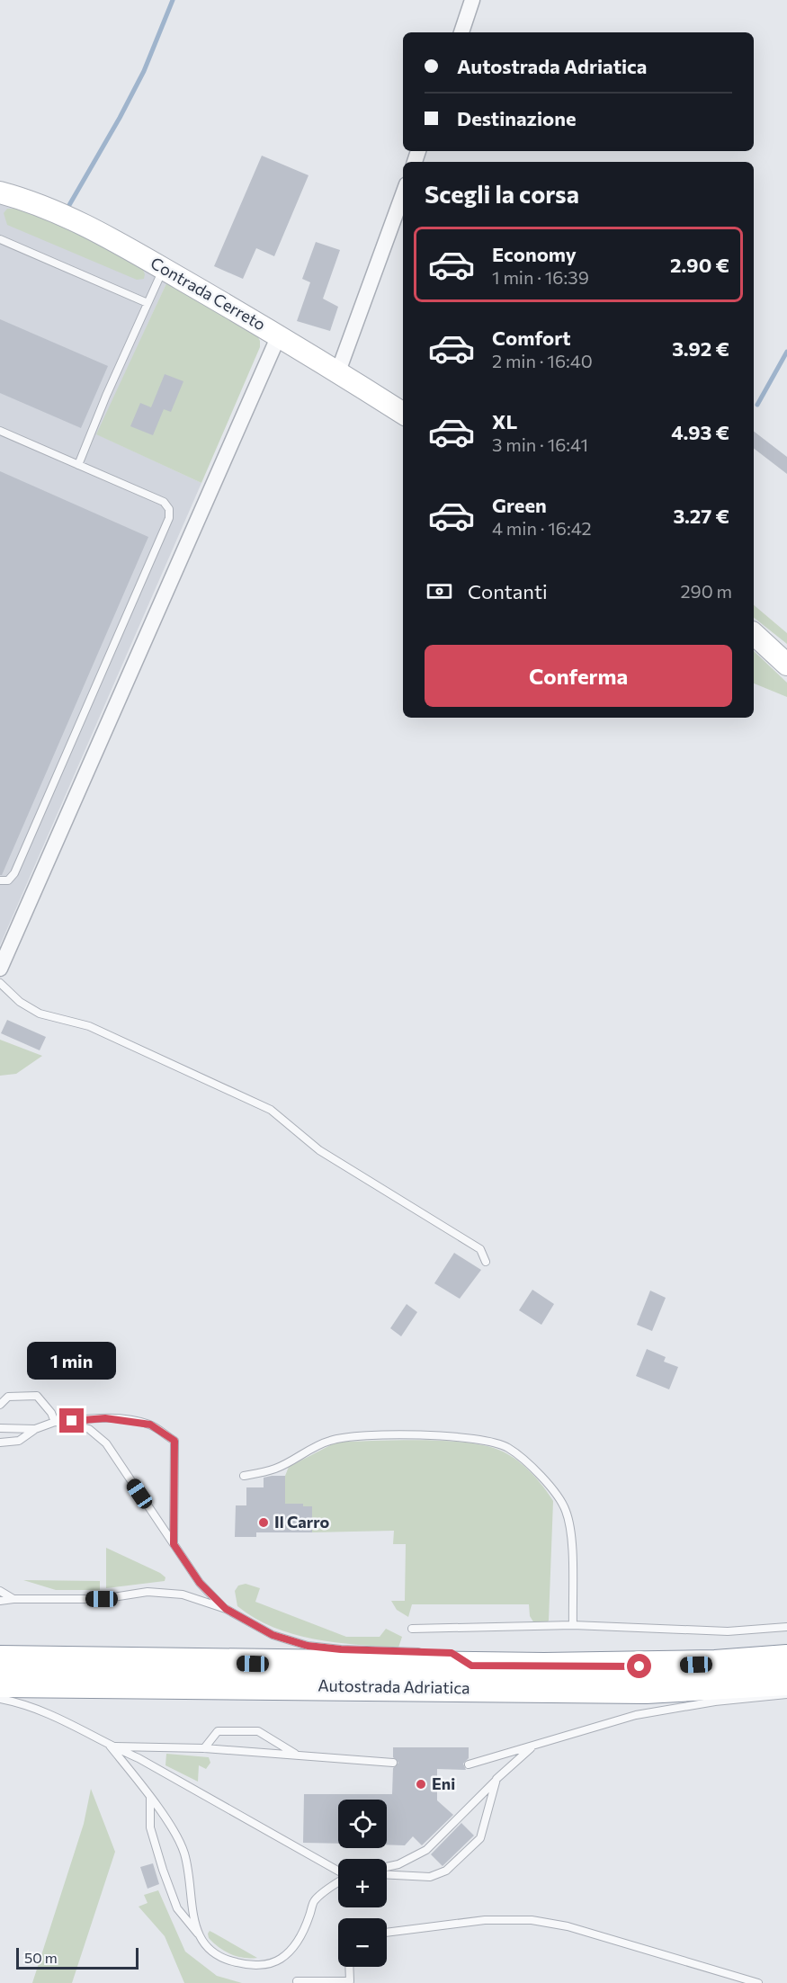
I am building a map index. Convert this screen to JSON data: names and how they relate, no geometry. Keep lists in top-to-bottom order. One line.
{"streets":{"highway":["Autostrada Adriatica"],"main road":["Contrada Cerreto"]},"places":["Il Carro","Eni"],"scale_bar":"50 m","page":{"banner":["Autostrada Adriatica","Destinazione"],"heading":"Scegli la corsa","list":[{"name":"Economy","note":"1 min · 16:39","value":"2.90 €"},{"name":"Comfort","note":"2 min · 16:40","value":"3.92 €"},{"name":"XL","note":"3 min · 16:41","value":"4.93 €"},{"name":"Green","note":"4 min · 16:42","value":"3.27 €"}],"pay":["Contanti","290 m"],"buttons":"Conferma","bubble":"1 min","map_buttons":["+","−"],"scale":"50 m"}}
